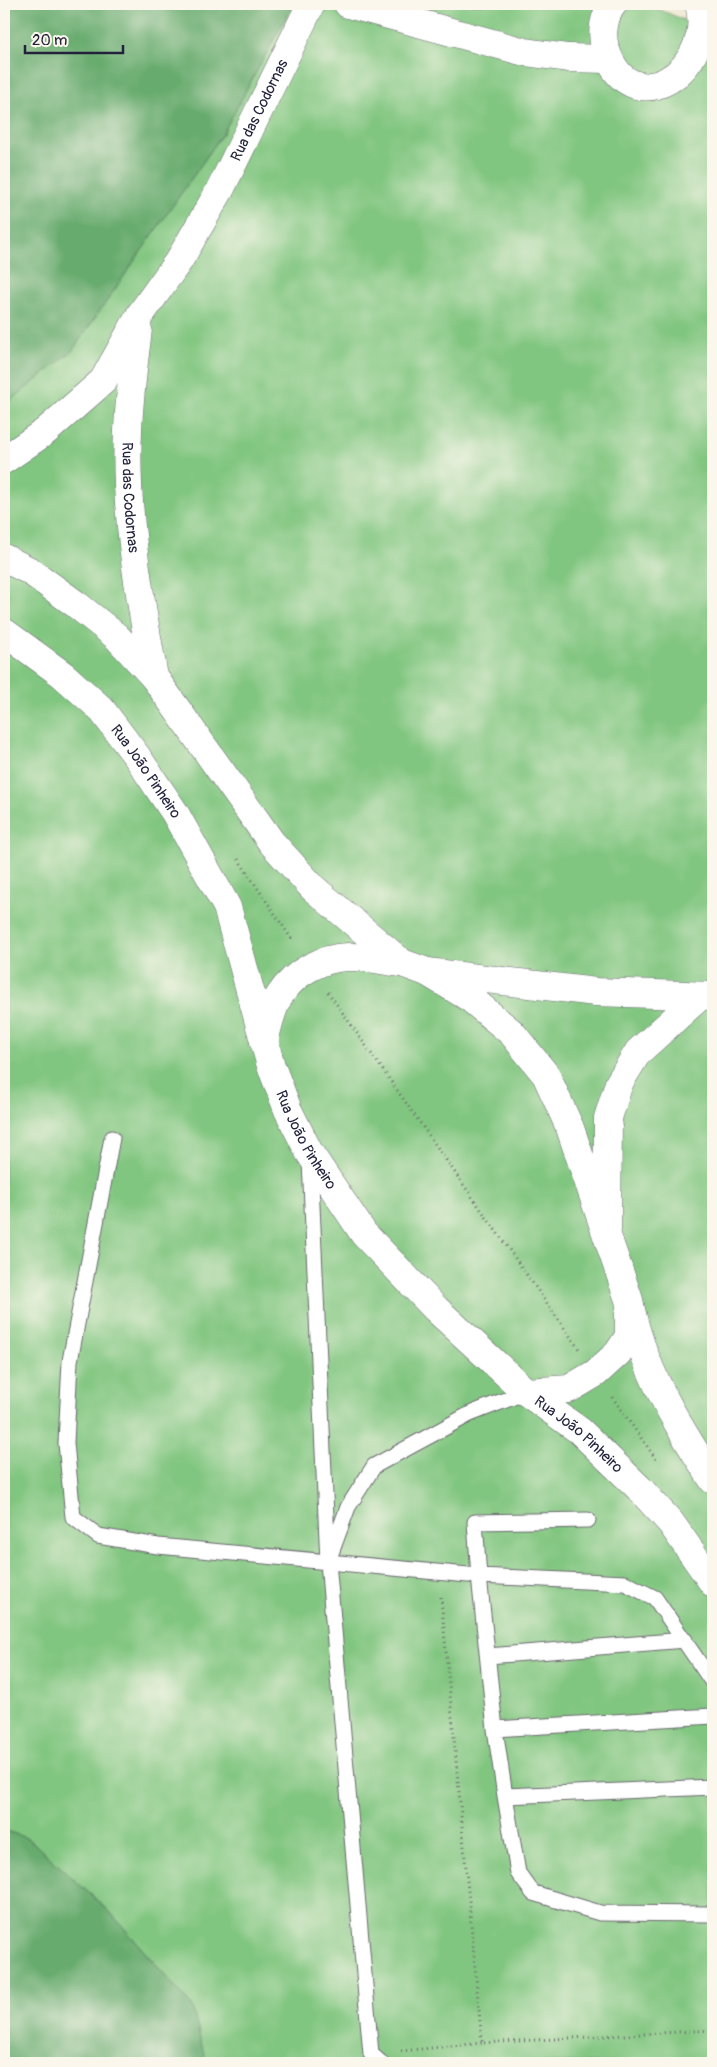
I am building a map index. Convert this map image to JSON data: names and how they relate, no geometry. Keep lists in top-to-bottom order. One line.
{"streets":{"street":["Rua das Codornas","Rua João Pinheiro"]},"scale_bar":"20 m"}
